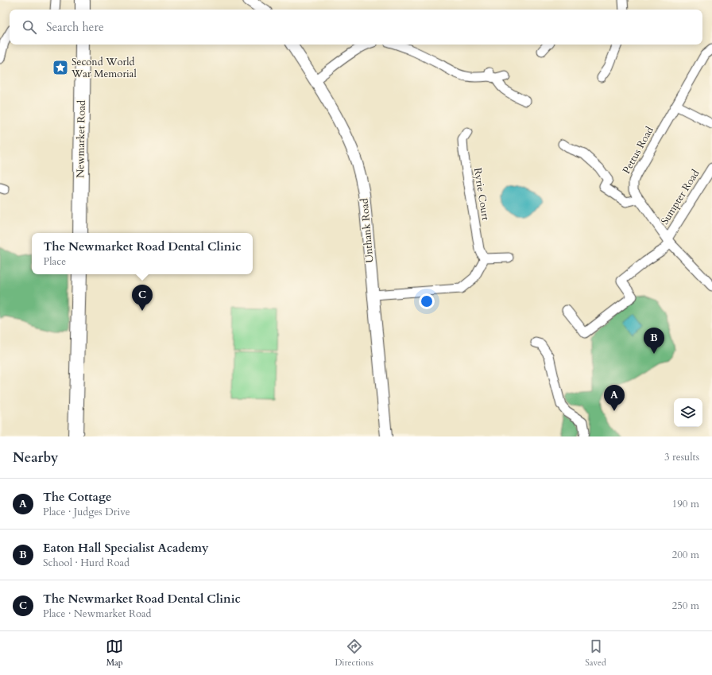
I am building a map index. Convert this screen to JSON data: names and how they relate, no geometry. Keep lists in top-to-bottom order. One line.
{"streets":{"highway":["Newmarket Road"],"street":["Pettus Road","Ryrie Court","Sumpter Road","Unthank Road"]},"crossings":[["Pettus Road","Sumpter Road"]],"places":{"place":["Second World War Memorial"]},"page":{"search":"Search here","popup":["The Newmarket Road Dental Clinic","Place"],"pins":["C","B","A"],"heading":["Nearby","3 results"],"list":[{"mark":"A","name":"The Cottage","note":"Place · Judges Drive","value":"190 m"},{"mark":"B","name":"Eaton Hall Specialist Academy","note":"School · Hurd Road","value":"200 m"},{"mark":"C","name":"The Newmarket Road Dental Clinic","note":"Place · Newmarket Road","value":"250 m"}],"nav":["Map","Directions","Saved"]}}
